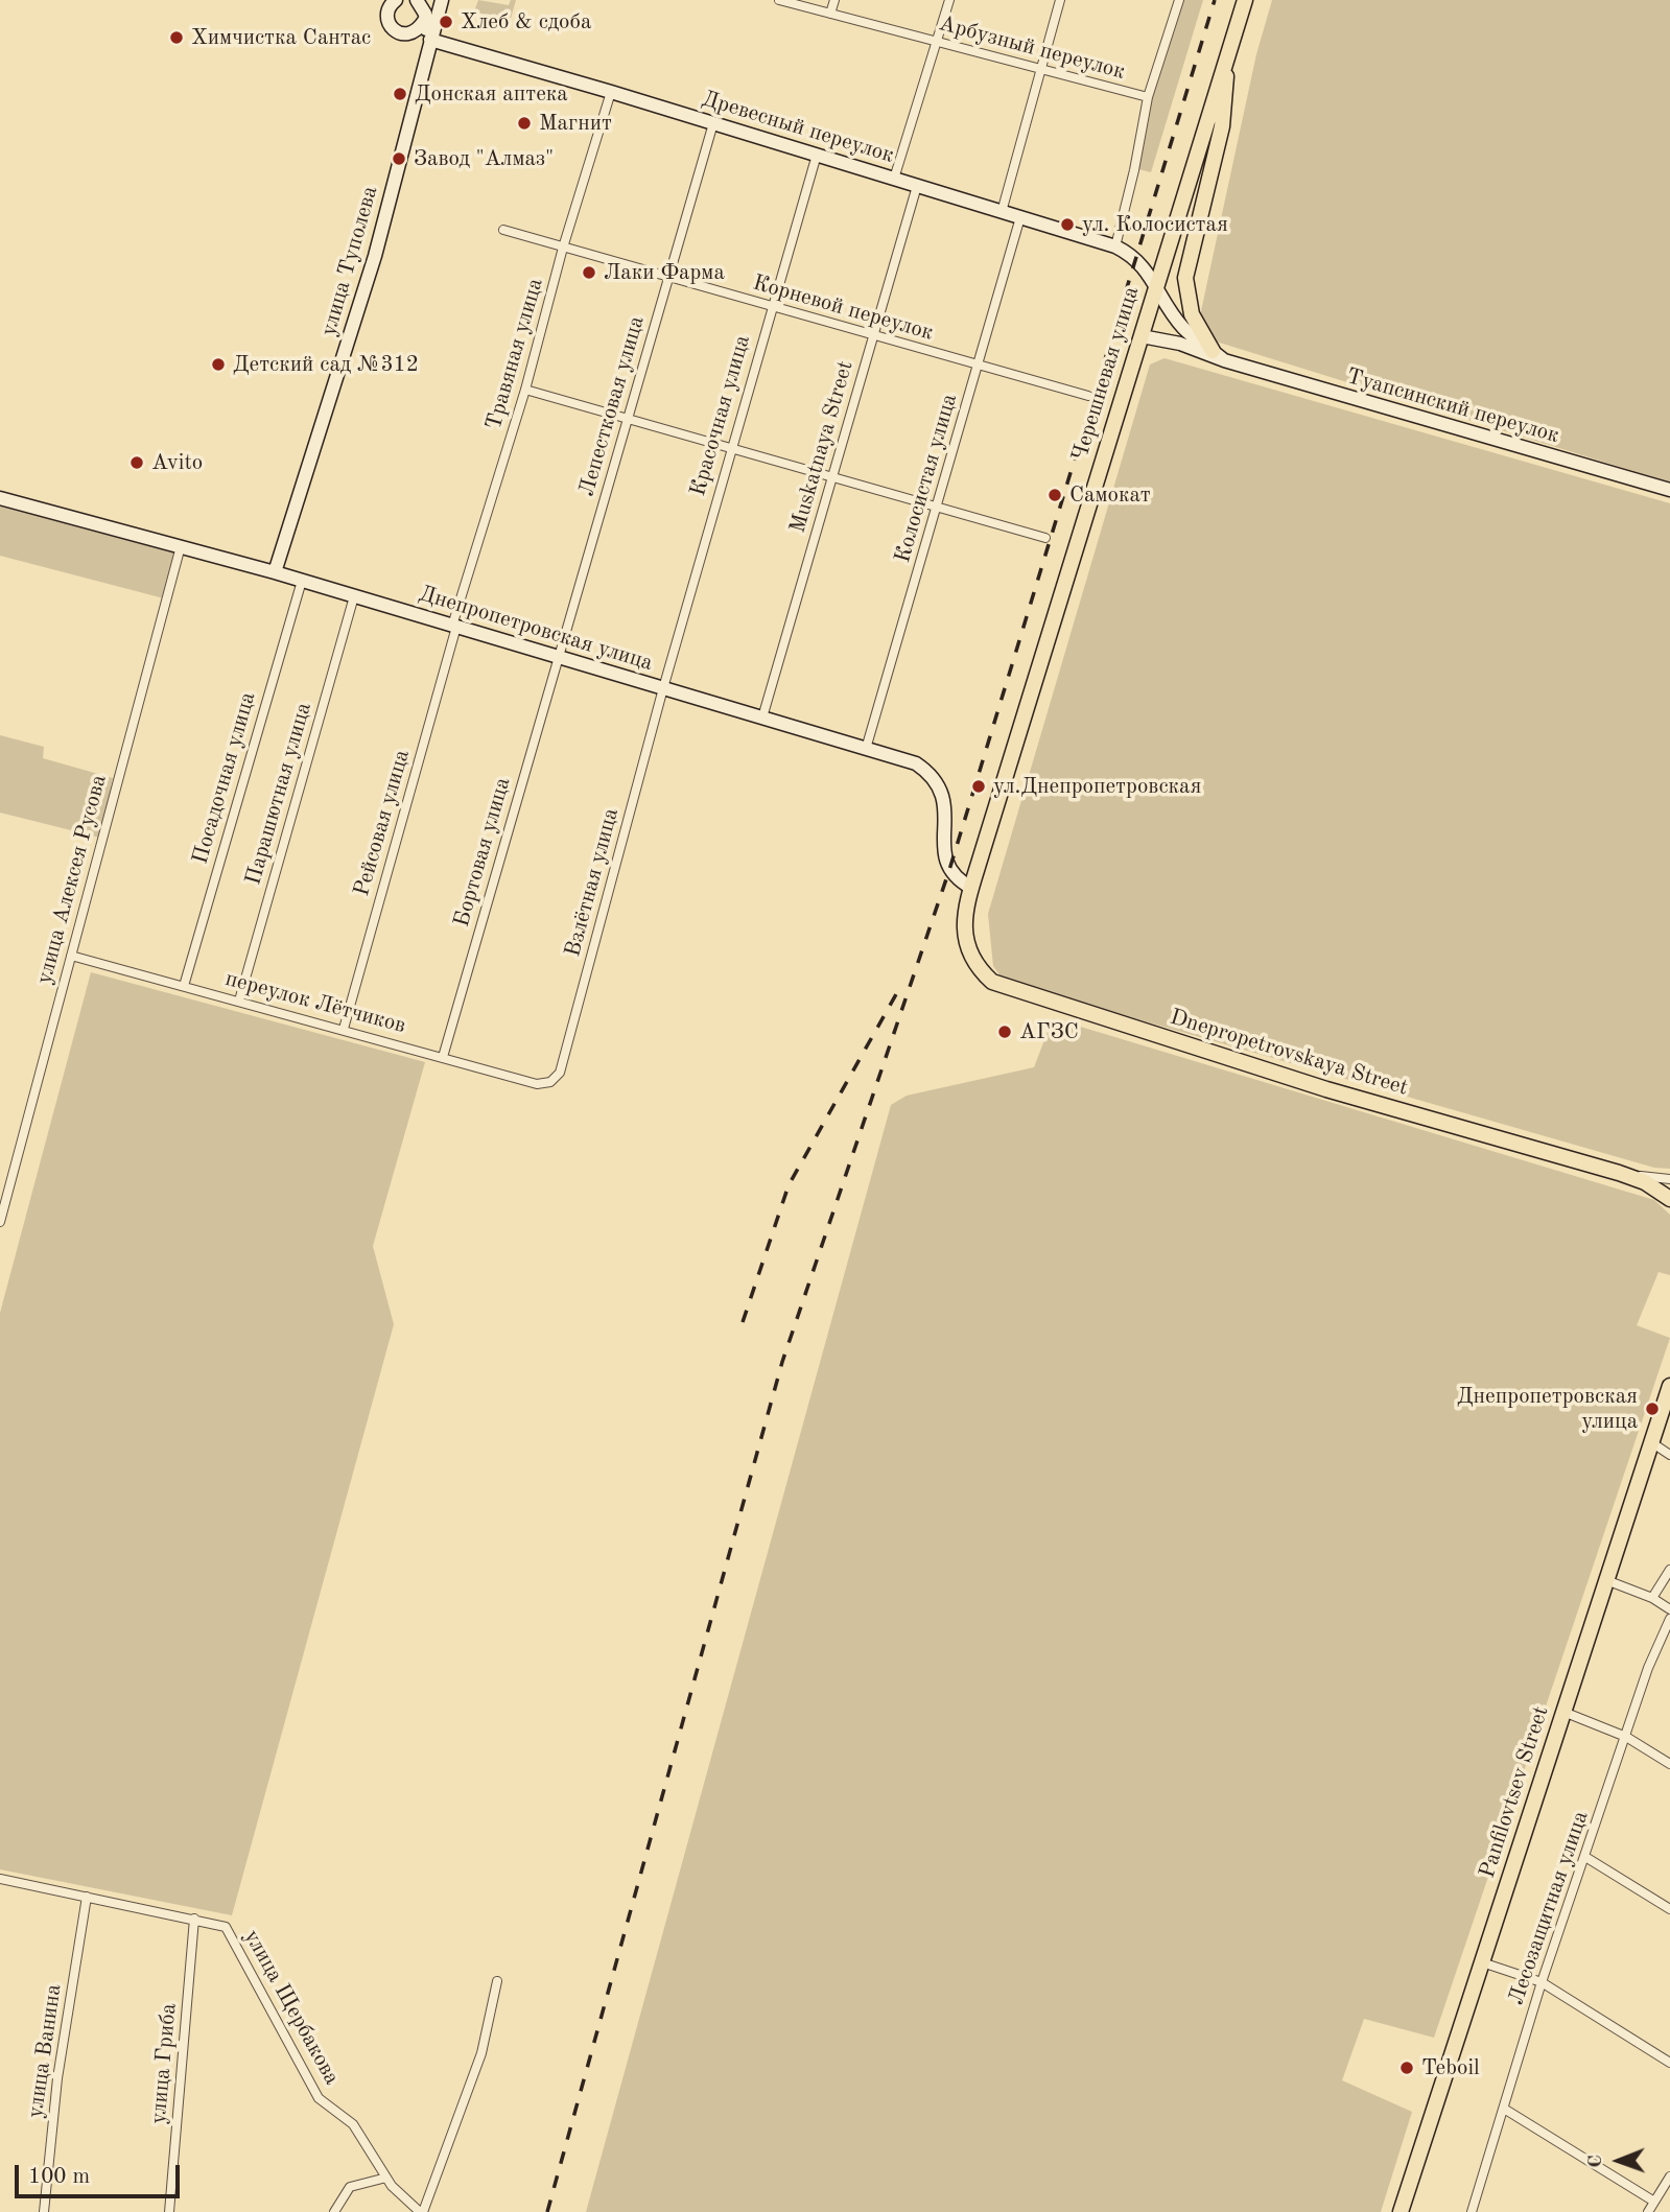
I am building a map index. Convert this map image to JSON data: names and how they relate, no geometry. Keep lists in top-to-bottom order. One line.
{"streets":{"main road":["Черешневая улица","Dnepropetrovskaya Street","Panfilovtsev Street"],"street":["Арбузный переулок","Древесный переулок","улица Туполева","Корневой переулок","Травяная улица","Лепестковая улица","Туапсинский переулок","Красочная улица","Muskatnaya Street","Колосистая улица","Днепропетровская улица","Посадочная улица","Парашютная улица","Рейсовая улица","Бортовая улица","улица Алексея Русова","Взлётная улица","переулок Лётчиков","Лесозащитная улица","улица Щербакова","улица Ванина","улица Гриба"]},"crossings":[["Древесный переулок","улица Туполева"],["Древесный переулок","Травяная улица"],["Древесный переулок","Черешневая улица"],["Древесный переулок","Лепестковая улица"],["Древесный переулок","Туапсинский переулок"],["Древесный переулок","Красочная улица"],["Древесный переулок","Muskatnaya Street"],["Древесный переулок","Колосистая улица"],["улица Туполева","Днепропетровская улица"],["Корневой переулок","Травяная улица"],["Корневой переулок","Лепестковая улица"],["Корневой переулок","Красочная улица"],["Корневой переулок","Muskatnaya Street"],["Корневой переулок","Колосистая улица"],["Травяная улица","Днепропетровская улица"],["Травяная улица","Рейсовая улица"],["Черешневая улица","Туапсинский переулок"],["Черешневая улица","Днепропетровская улица"],["Черешневая улица","Dnepropetrovskaya Street"],["Лепестковая улица","Днепропетровская улица"],["Лепестковая улица","Бортовая улица"],["Красочная улица","Днепропетровская улица"],["Красочная улица","Взлётная улица"],["Muskatnaya Street","Днепропетровская улица"],["Колосистая улица","Днепропетровская улица"],["Днепропетровская улица","Посадочная улица"],["Днепропетровская улица","Парашютная улица"],["Днепропетровская улица","Рейсовая улица"],["Днепропетровская улица","Бортовая улица"],["Днепропетровская улица","улица Алексея Русова"],["Днепропетровская улица","Взлётная улица"],["Днепропетровская улица","Dnepropetrovskaya Street"],["Посадочная улица","переулок Лётчиков"],["Парашютная улица","переулок Лётчиков"],["Рейсовая улица","переулок Лётчиков"],["Бортовая улица","переулок Лётчиков"],["улица Алексея Русова","переулок Лётчиков"],["Взлётная улица","переулок Лётчиков"],["улица Щербакова","улица Ванина"],["улица Щербакова","улица Гриба"]],"places":["Хлеб & сдоба","Химчистка Сантас","Донская аптека","Магнит","Завод \"Алмаз\"","ул. Колосистая","Лаки Фарма","Детский сад №312","Avito","Самокат","ул.Днепропетровская","АГЗС","Днепропетровская улица","Teboil"],"scale_bar":"100 m","north":"left"}
